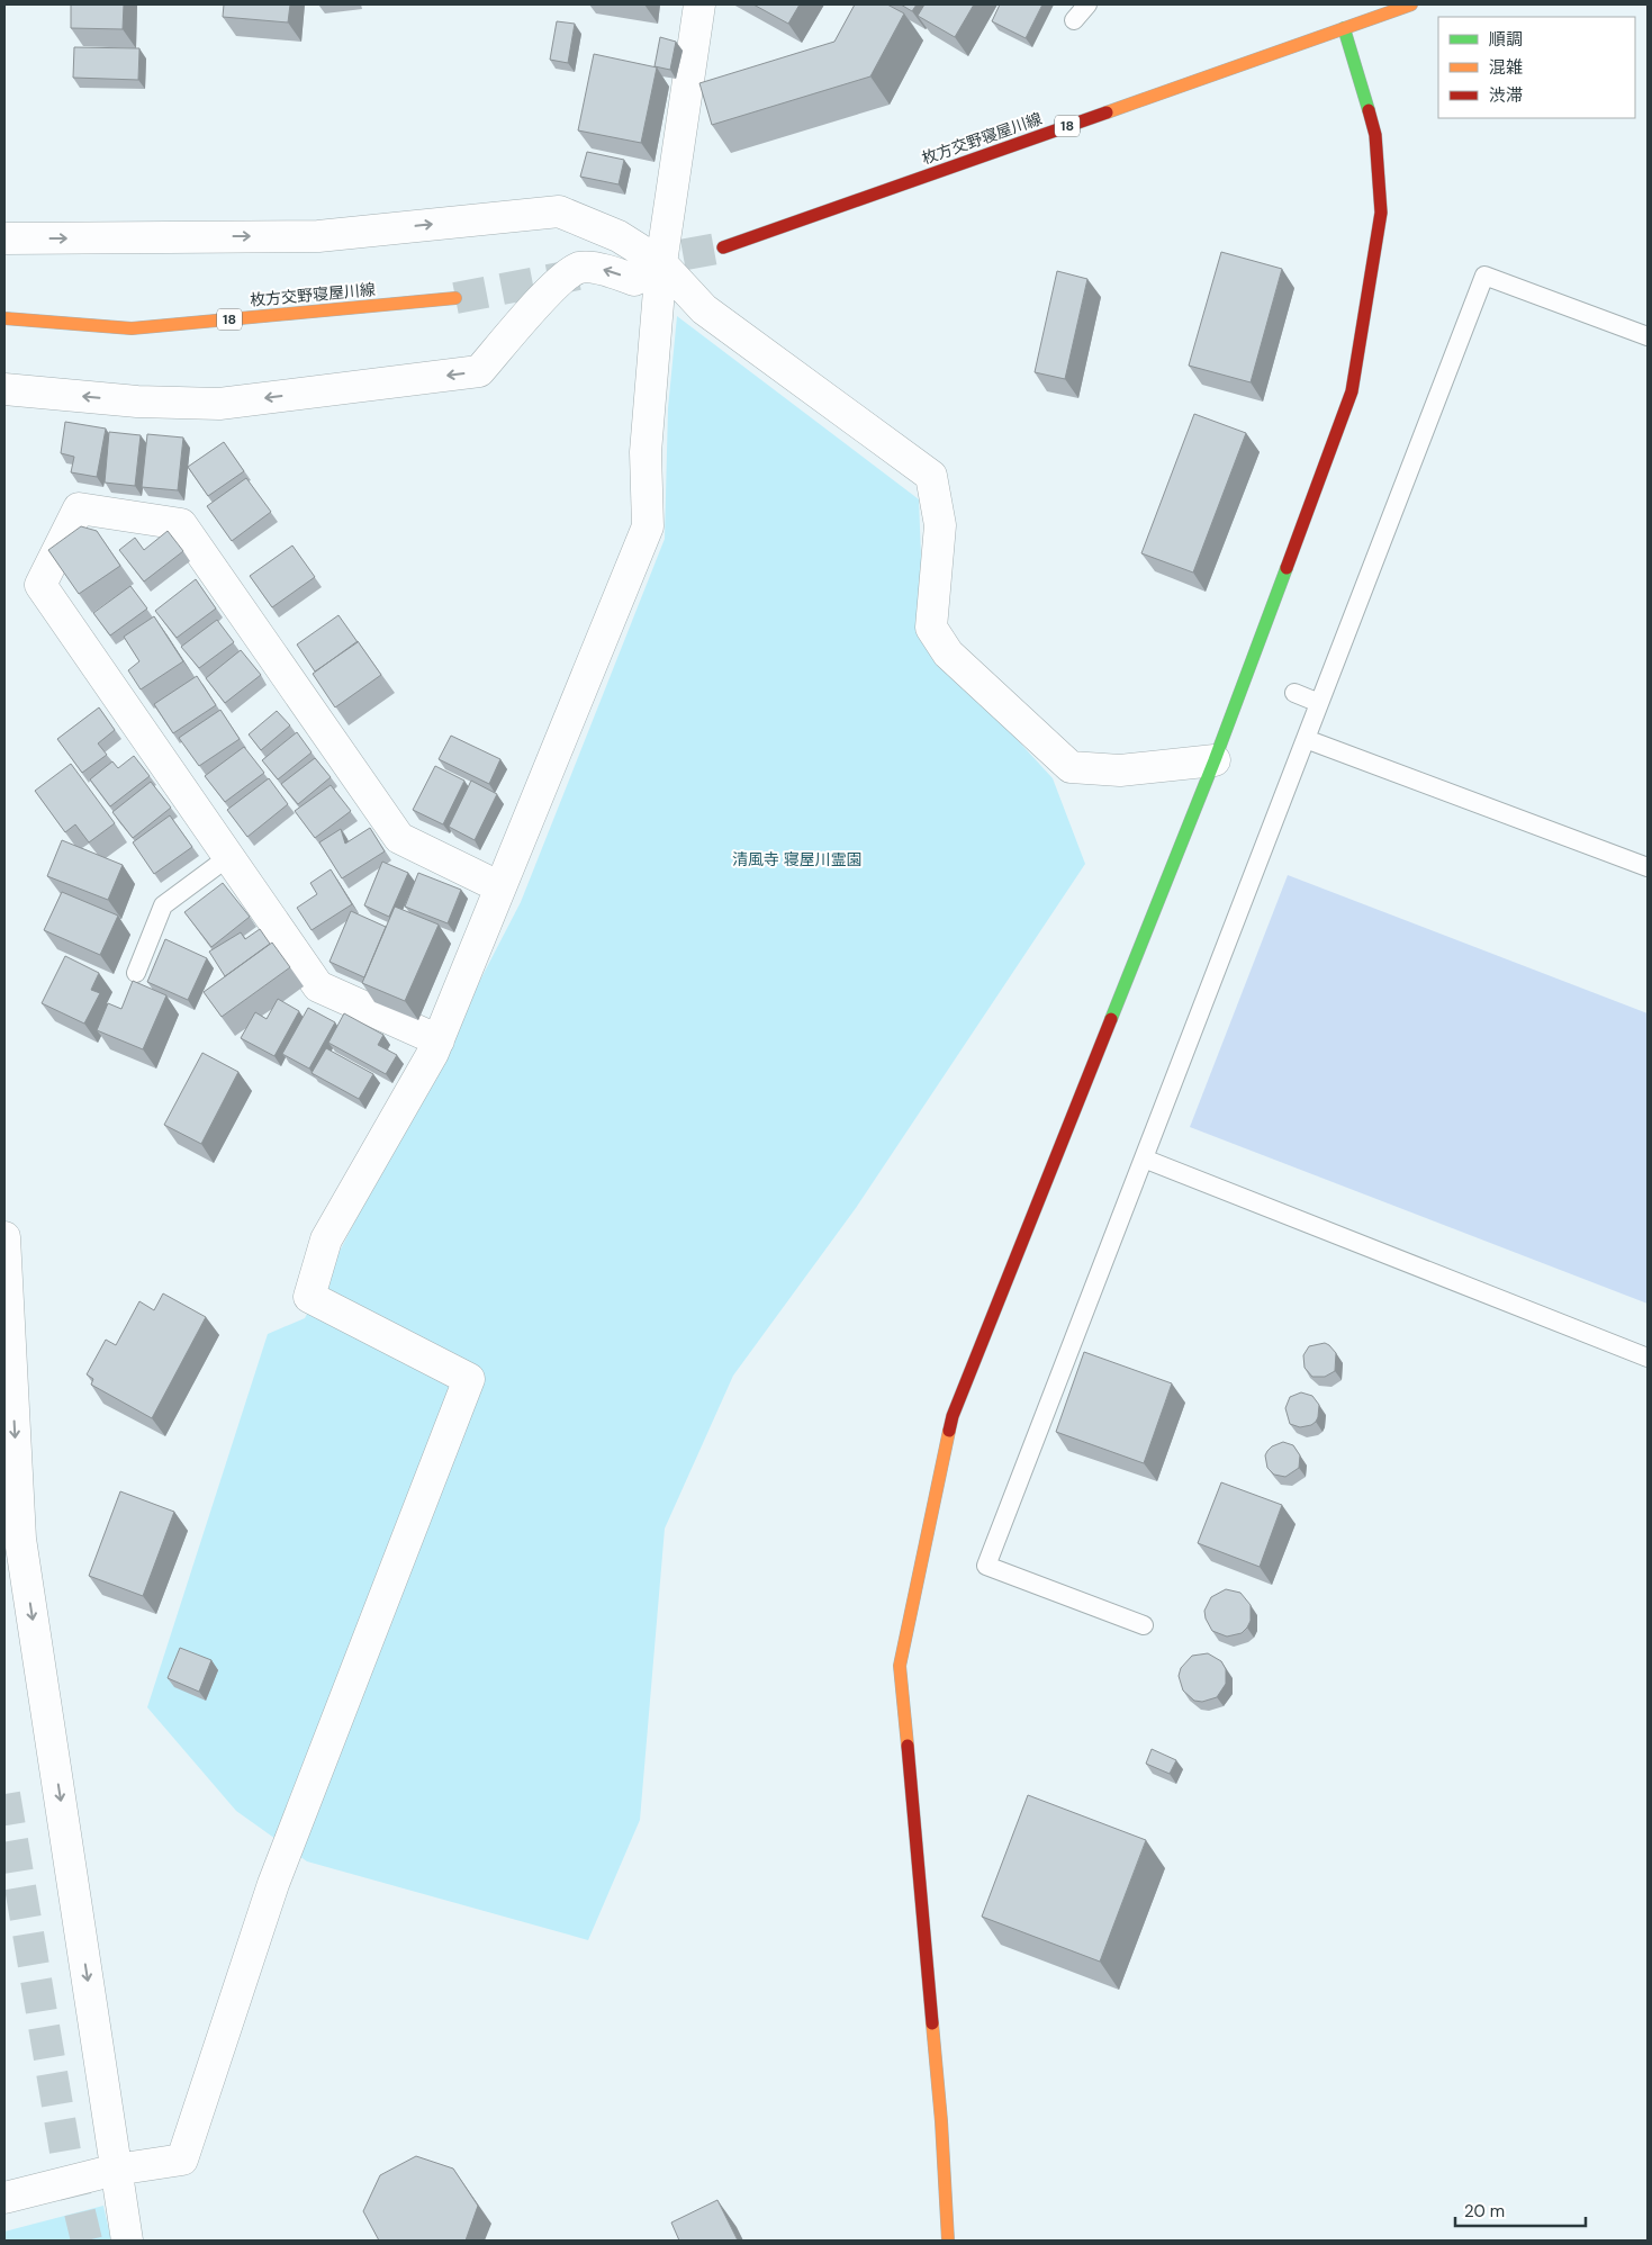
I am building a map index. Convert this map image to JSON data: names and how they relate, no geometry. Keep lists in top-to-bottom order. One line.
{"streets":{"street":["18","枚方交野寝屋川線"]},"parks":["清風寺 寝屋川霊園"],"legend":["順調","混雑","渋滞"],"scale_bar":"20 m"}
